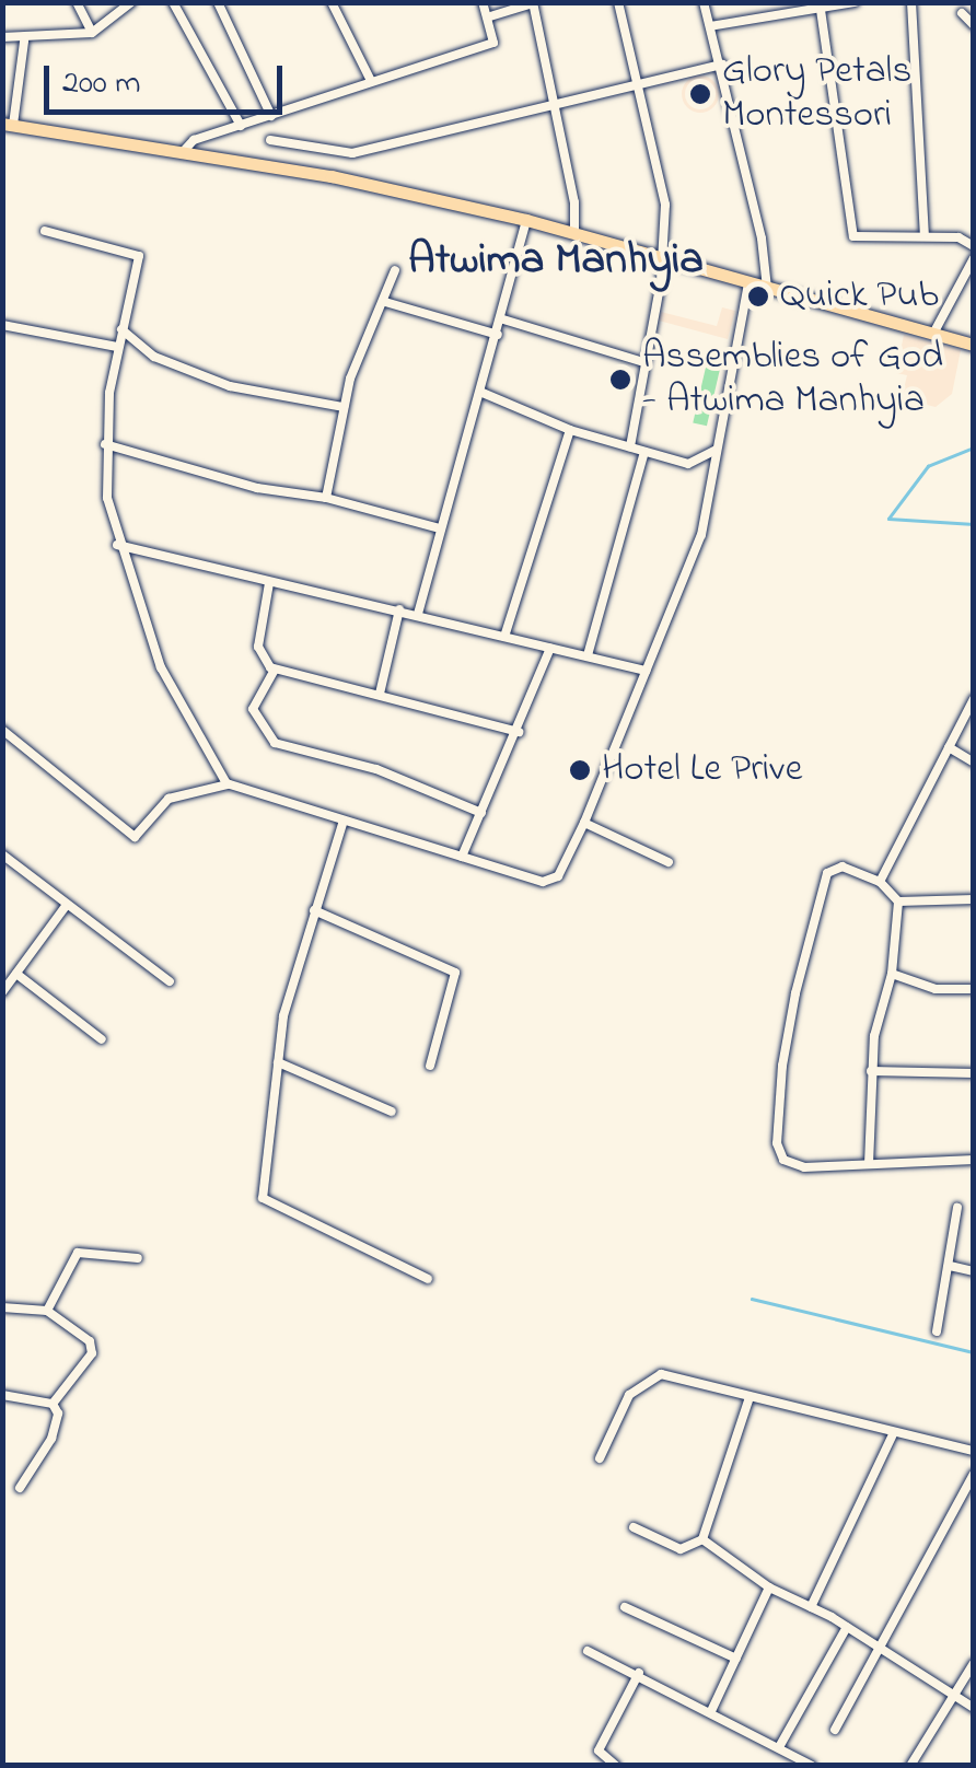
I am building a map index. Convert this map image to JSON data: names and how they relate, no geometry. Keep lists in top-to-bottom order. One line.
{"districts":["Atwima Manhyia"],"places":["Glory Petals Montessori","Quick Pub","Assemblies of God - Atwima Manhyia","Hotel Le Prive"],"scale_bar":"200 m"}
